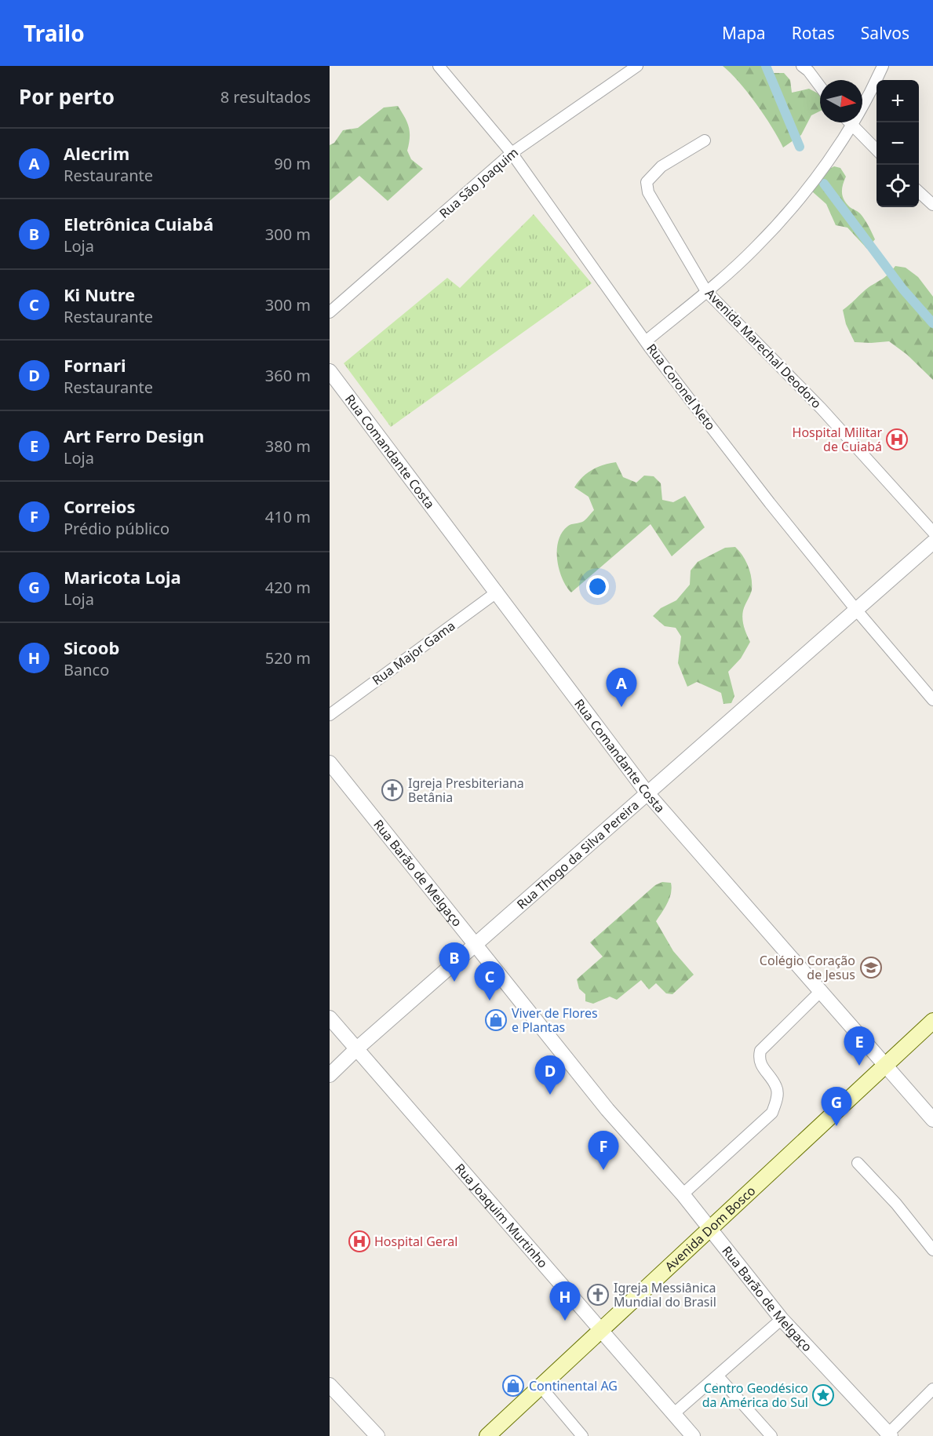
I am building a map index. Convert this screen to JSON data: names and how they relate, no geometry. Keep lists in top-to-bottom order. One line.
{"streets":{"main road":["Avenida Dom Bosco"],"street":["Rua São Joaquim","Avenida Marechal Deodoro","Rua Coronel Neto","Rua Comandante Costa","Rua Major Gama","Rua Thogo da Silva Pereira","Rua Barão de Melgaço","Rua Joaquim Murtinho"]},"crossings":[["Rua São Joaquim","Rua Coronel Neto"],["Rua Coronel Neto","Rua Thogo da Silva Pereira"],["Rua Comandante Costa","Rua Major Gama"],["Rua Comandante Costa","Rua Thogo da Silva Pereira"],["Rua Comandante Costa","Avenida Dom Bosco"],["Rua Thogo da Silva Pereira","Rua Barão de Melgaço"],["Rua Thogo da Silva Pereira","Rua Joaquim Murtinho"],["Rua Barão de Melgaço","Avenida Dom Bosco"],["Rua Joaquim Murtinho","Avenida Dom Bosco"]],"places":{"hospital":["Hospital Militar de Cuiabá","Hospital Geral"],"church":["Igreja Presbiteriana Betânia","Igreja Messiânica Mundial do Brasil"],"school or university":["Colégio Coração de Jesus"],"shop":["Viver de Flores e Plantas","Continental AG"],"place":["Centro Geodésico da América do Sul"]},"north":"right","page":{"header":"Trailo","nav":["Mapa","Rotas","Salvos"],"heading":["Por perto","8 resultados"],"map_buttons":["+","−"],"list":[{"mark":"A","name":"Alecrim","note":"Restaurante","value":"90 m"},{"mark":"B","name":"Eletrônica Cuiabá","note":"Loja","value":"300 m"},{"mark":"C","name":"Ki Nutre","note":"Restaurante","value":"300 m"},{"mark":"D","name":"Fornari","note":"Restaurante","value":"360 m"},{"mark":"E","name":"Art Ferro Design","note":"Loja","value":"380 m"},{"mark":"F","name":"Correios","note":"Prédio público","value":"410 m"},{"mark":"G","name":"Maricota Loja","note":"Loja","value":"420 m"},{"mark":"H","name":"Sicoob","note":"Banco","value":"520 m"}],"pins":["A","B","C","E","D","G","F","H"]}}
